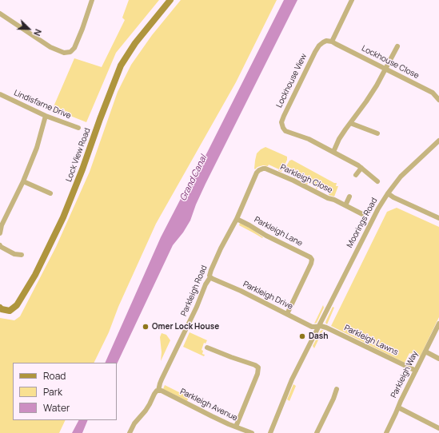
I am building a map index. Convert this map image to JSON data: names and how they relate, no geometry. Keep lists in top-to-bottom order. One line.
{"streets":{"street":["Lockhouse Close","Lockhouse View","Lindisfarne Drive","Lock View Road","Parkleigh Close","Moorings Road","Parkleigh Lane","Parkleigh Road","Parkleigh Drive","Parkleigh Lawns","Parkleigh Way","Parkleigh Avenue"]},"crossings":[["Lockhouse Close","Lockhouse View"],["Parkleigh Close","Parkleigh Road"],["Moorings Road","Parkleigh Drive"],["Moorings Road","Parkleigh Lawns"],["Parkleigh Lane","Parkleigh Road"],["Parkleigh Lane","Parkleigh Drive"],["Parkleigh Road","Parkleigh Drive"],["Parkleigh Road","Parkleigh Avenue"],["Parkleigh Drive","Parkleigh Lawns"],["Parkleigh Lawns","Parkleigh Way"]],"water":["Grand Canal"],"places":["Omer Lock House","Dash"],"legend":["Road","Park","Water"],"north":"bottom right"}
